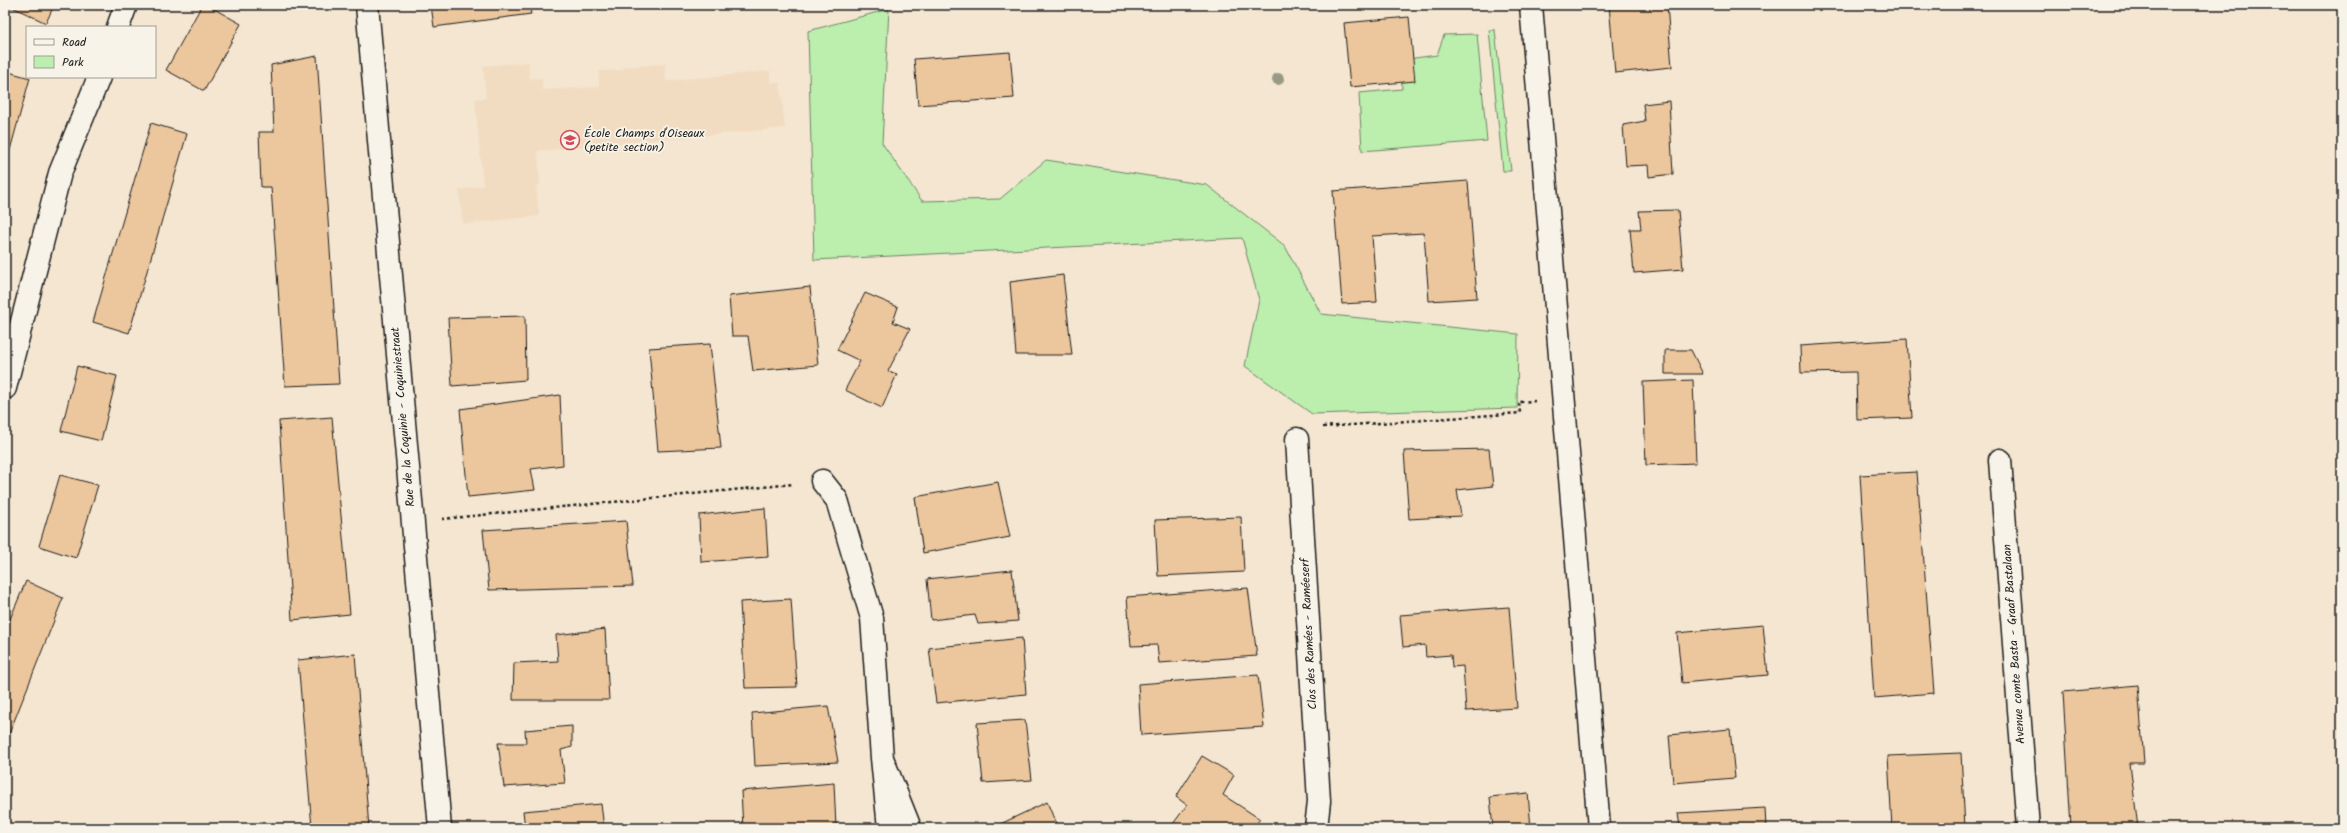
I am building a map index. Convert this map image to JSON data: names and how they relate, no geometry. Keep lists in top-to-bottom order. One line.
{"streets":{"street":["Rue de la Coquinie - Coquiniestraat","Clos des Ramées - Raméeserf","Avenue comte Basta - Graaf Bastalaan"]},"places":{"school or university":["École Champs d'Oiseaux (petite section)"]},"legend":["Road","Park"]}
